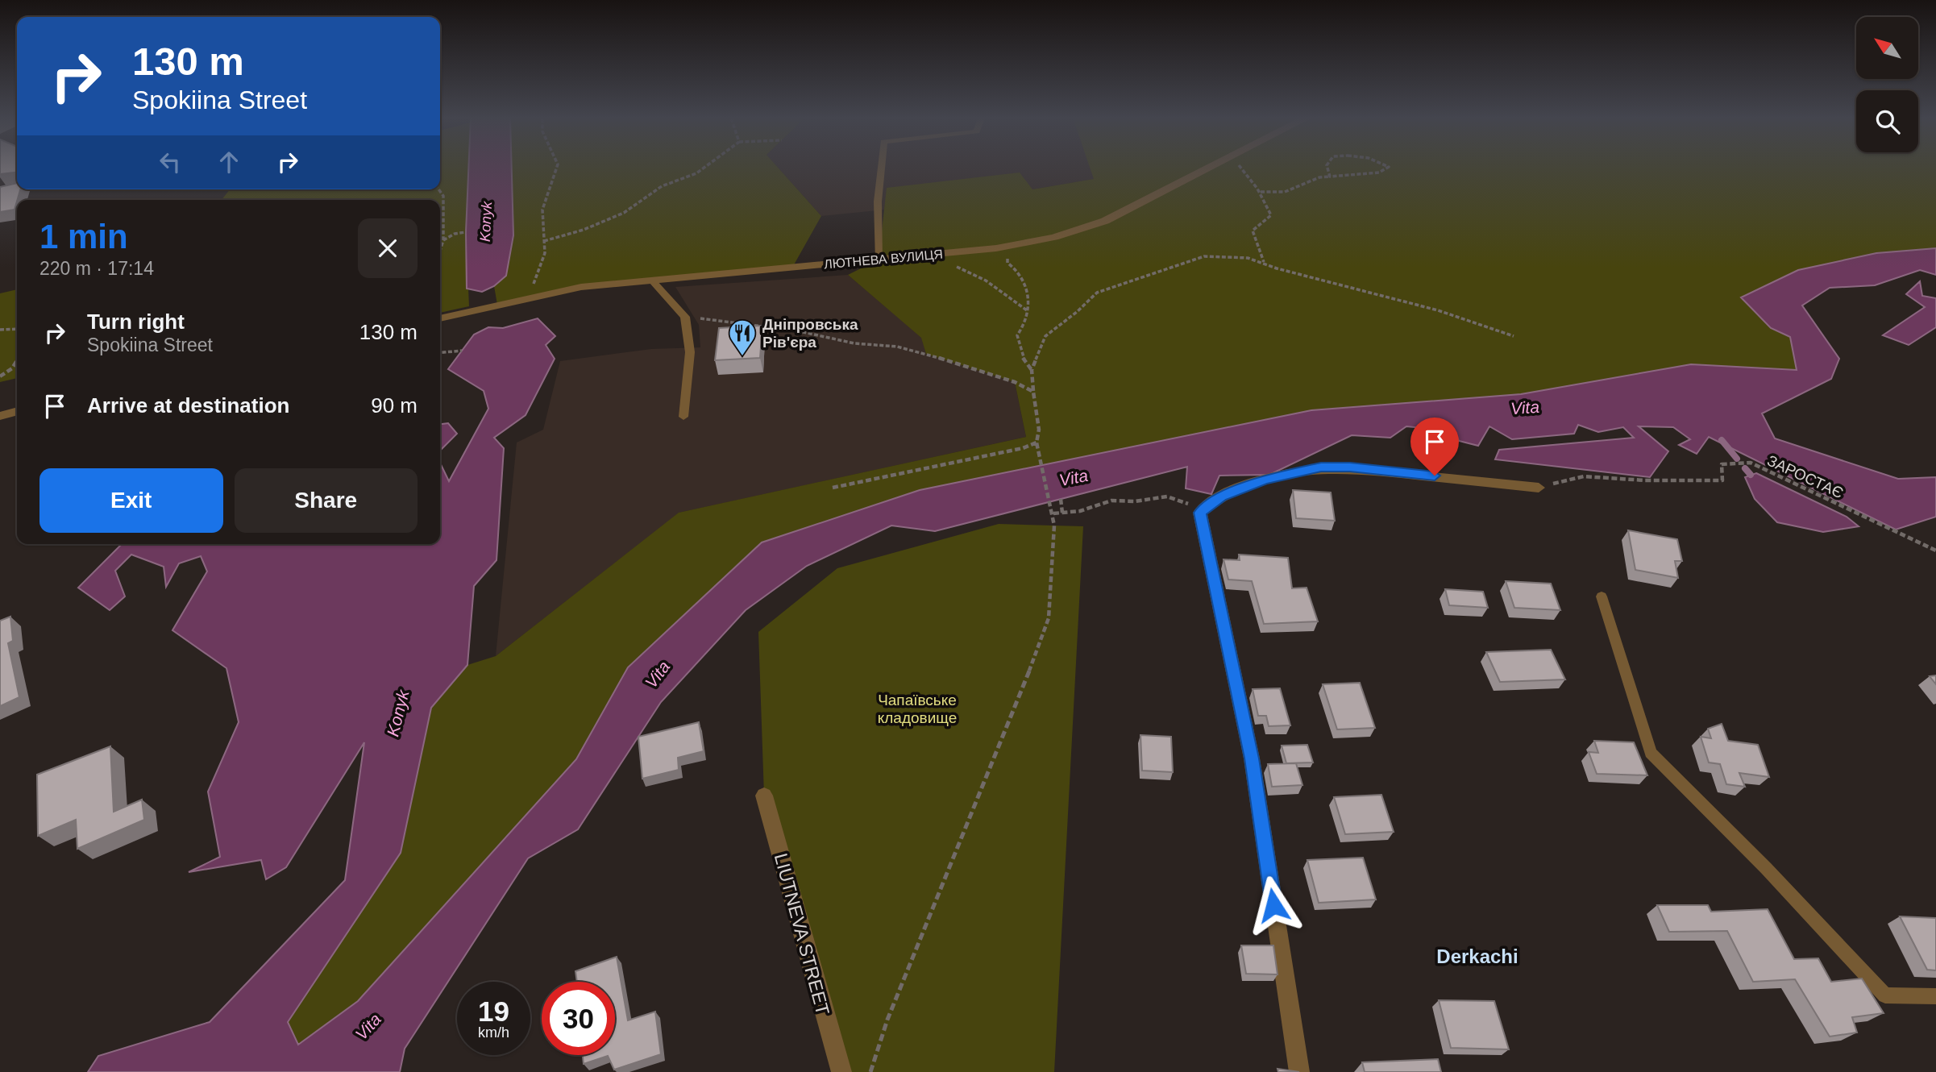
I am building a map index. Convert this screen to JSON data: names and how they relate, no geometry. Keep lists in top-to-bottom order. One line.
{"streets":{"street":["ЛЮТНЕВА ВУЛИЦЯ","LIUTNEVA STREET"],"path":["ЗАРОСТАЄ"]},"districts":["Derkachi"],"water":["Konyk","Vita"],"parks":["Чапаївське кладовище"],"places":{"restaurant":["Дніпровська Рів'єра"]},"north":"top left","page":{"turn":["130 m","Spokiina Street"],"heading":["1 min","220 m · 17:14"],"list":[{"name":"Turn right","note":"Spokiina Street","value":"130 m"},{"name":"Arrive at destination","value":"90 m"}],"buttons":["Exit","Share"],"speed":"19 km/h","limit":"30"}}
